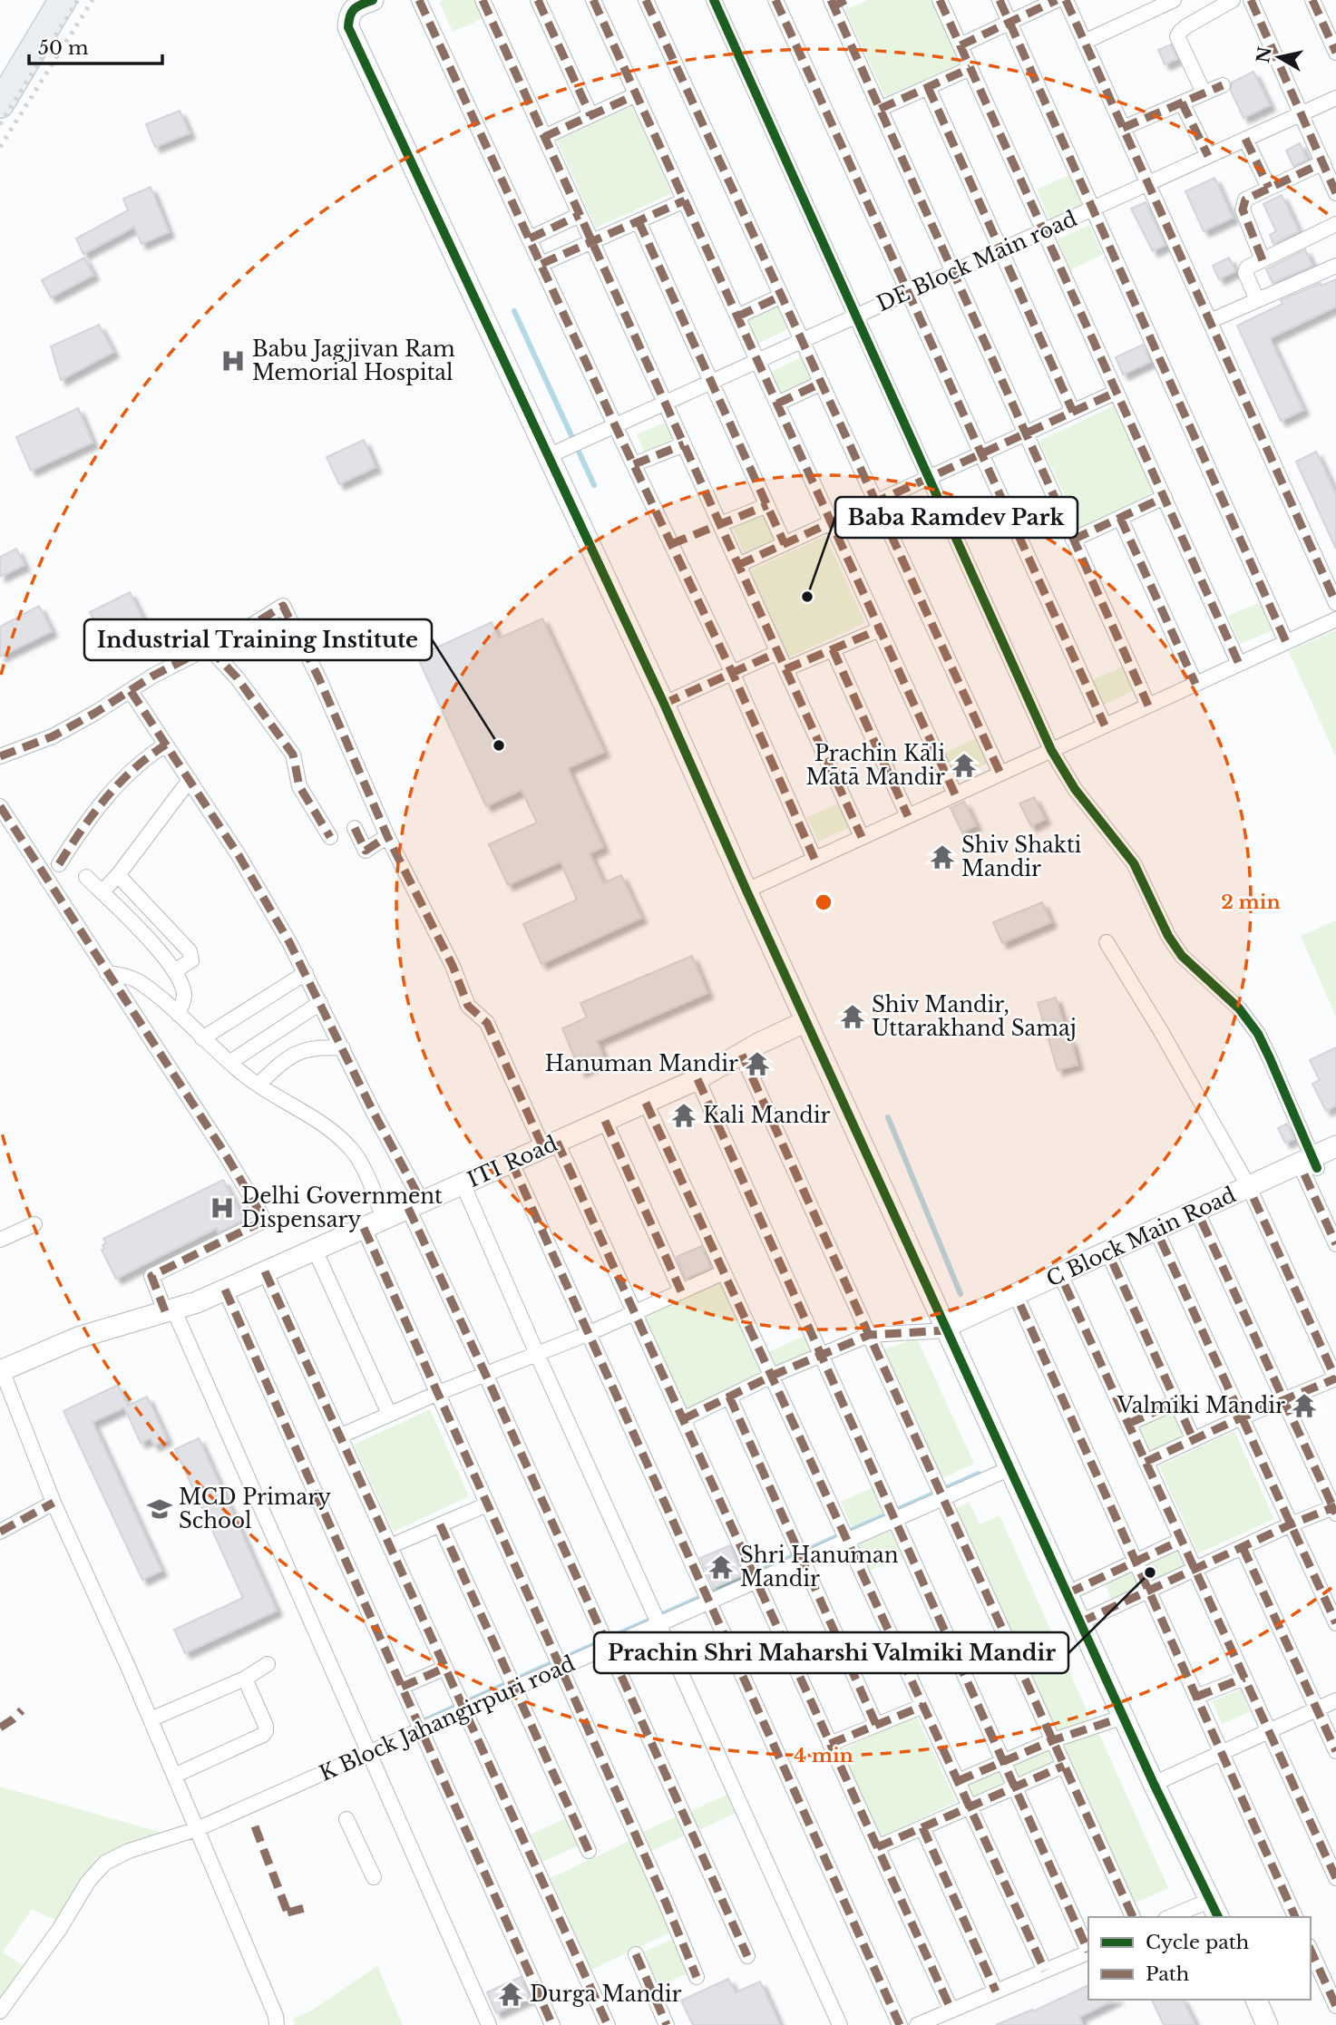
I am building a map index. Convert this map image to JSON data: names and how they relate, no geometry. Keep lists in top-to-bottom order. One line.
{"streets":{"street":["DE Block Main road","ITI Road","C Block Main Road","K Block Jahangirpuri road"]},"places":{"hospital":["Babu Jagjivan Ram Memorial Hospital","Delhi Government Dispensary"],"other":["Baba Ramdev Park","Industrial Training Institute","Prachin Shri Maharshi Valmiki Mandir"],"temple":["Prachin Kāli Mātā Mandir","Shiv Shakti Mandir","Shiv Mandir, Uttarakhand Samaj","Hanuman Mandir","Kali Mandir","Valmiki Mandir","Shri Hanuman Mandir","Durga Mandir"],"school or university":["MCD Primary School"]},"legend":["Cycle path","Path"],"scale_bar":"50 m","north":"left","rings":["2 min","4 min"]}
